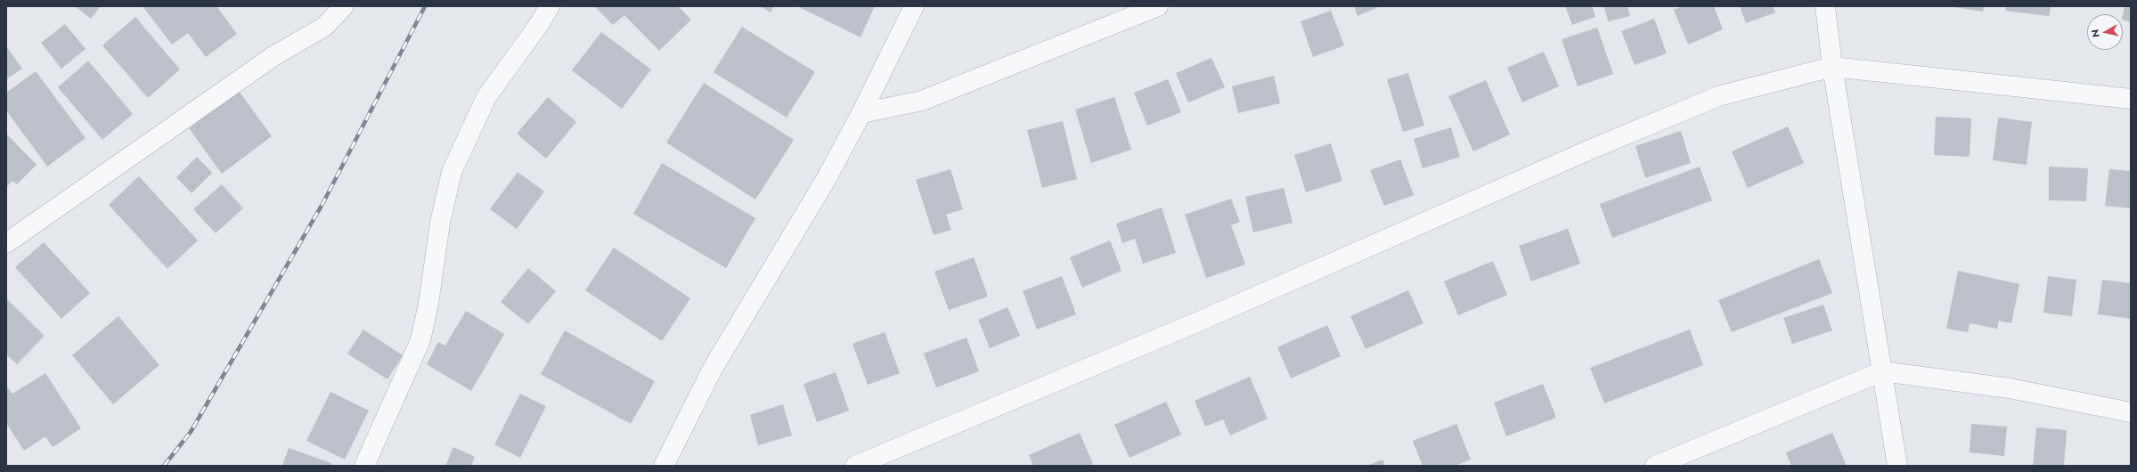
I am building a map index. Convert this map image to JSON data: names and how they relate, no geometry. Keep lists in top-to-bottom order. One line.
{"north":"left"}
